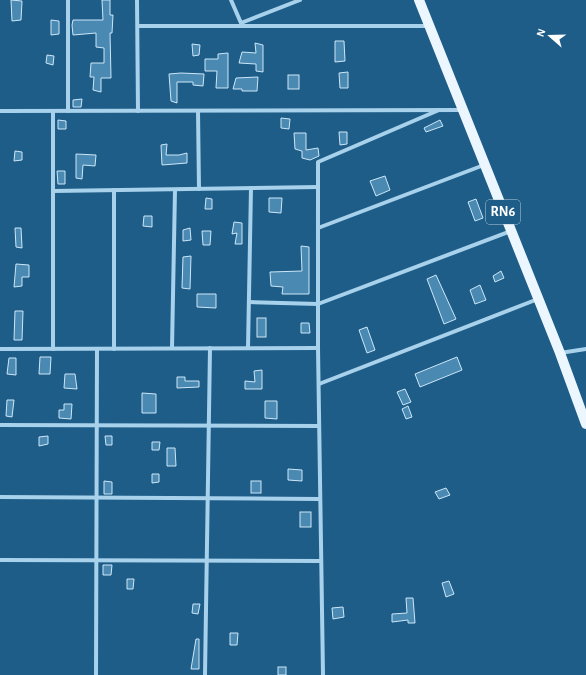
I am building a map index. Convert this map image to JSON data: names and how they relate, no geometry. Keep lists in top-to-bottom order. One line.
{"streets":{"main road":["RN6"]},"north":"left"}
